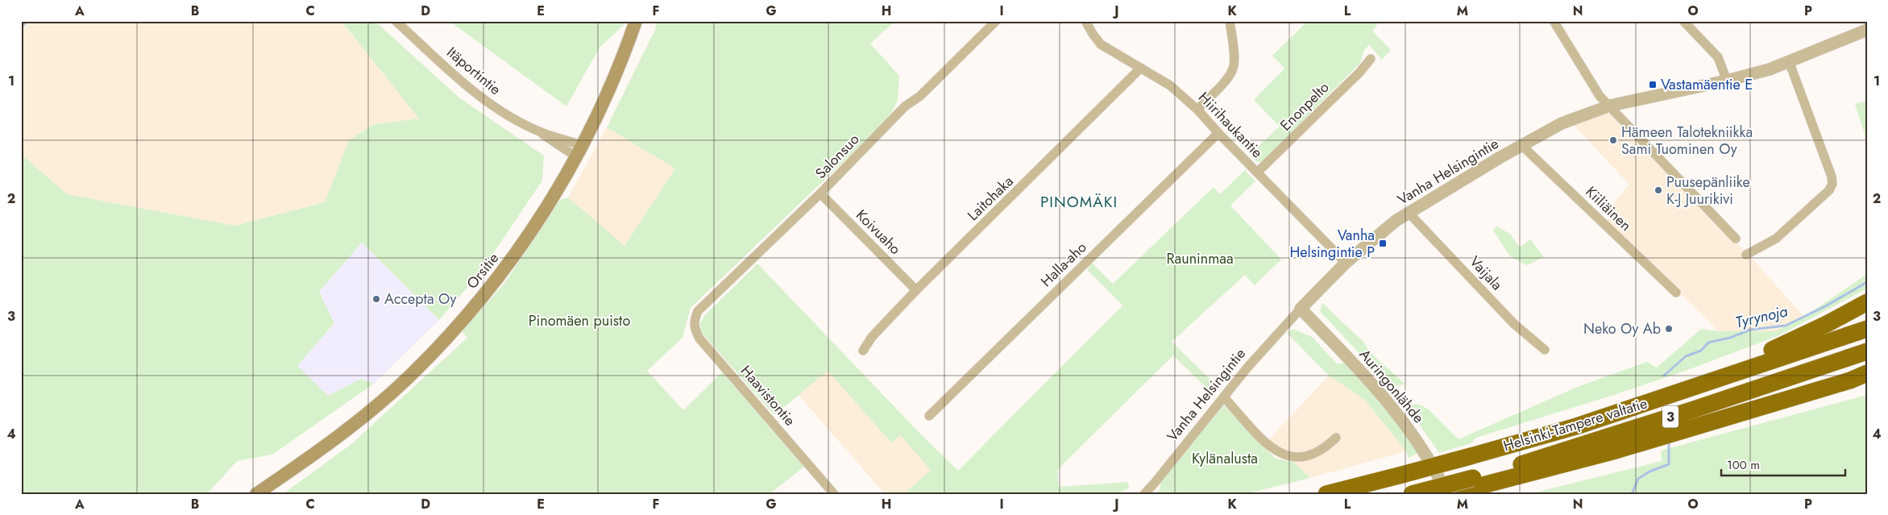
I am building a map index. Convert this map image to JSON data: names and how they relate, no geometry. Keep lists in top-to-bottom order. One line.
{"streets":{"highway":["3","Helsinki-Tampere valtatie"],"main road":["Orsitie"],"street":["Itäportintie","Enonpelto","Hiirihaukantie","Salonsuo","Vanha Helsingintie","Laitohaka","Kiiliäinen","Koivuaho","Halla-aho","Vaijala","Auringonlähde","Haavistontie"]},"crossings":[["Itäportintie","Orsitie"],["Enonpelto","Hiirihaukantie"],["Hiirihaukantie","Vanha Helsingintie"],["Hiirihaukantie","Laitohaka"],["Hiirihaukantie","Halla-aho"],["Salonsuo","Koivuaho"],["Salonsuo","Haavistontie"],["Vanha Helsingintie","Kiiliäinen"],["Vanha Helsingintie","Vaijala"],["Vanha Helsingintie","Auringonlähde"],["Laitohaka","Koivuaho"]],"districts":["PINOMÄKI"],"water":["Tyrynoja"],"parks":["Rauninmaa","Pinomäen puisto","Kylänalusta"],"places":{"transit":["Vastamäentie E","Vanha Helsingintie P"],"other":["Hämeen Talotekniikka Sami Tuominen Oy","Puusepänliike K-J Juurikivi","Accepta Oy","Neko Oy Ab"]},"scale_bar":"100 m","grid":{"columns":["A","B","C","D","E","F","G","H","I","J","K","L","M","N","O","P"],"rows":["1","2","3","4"]}}
